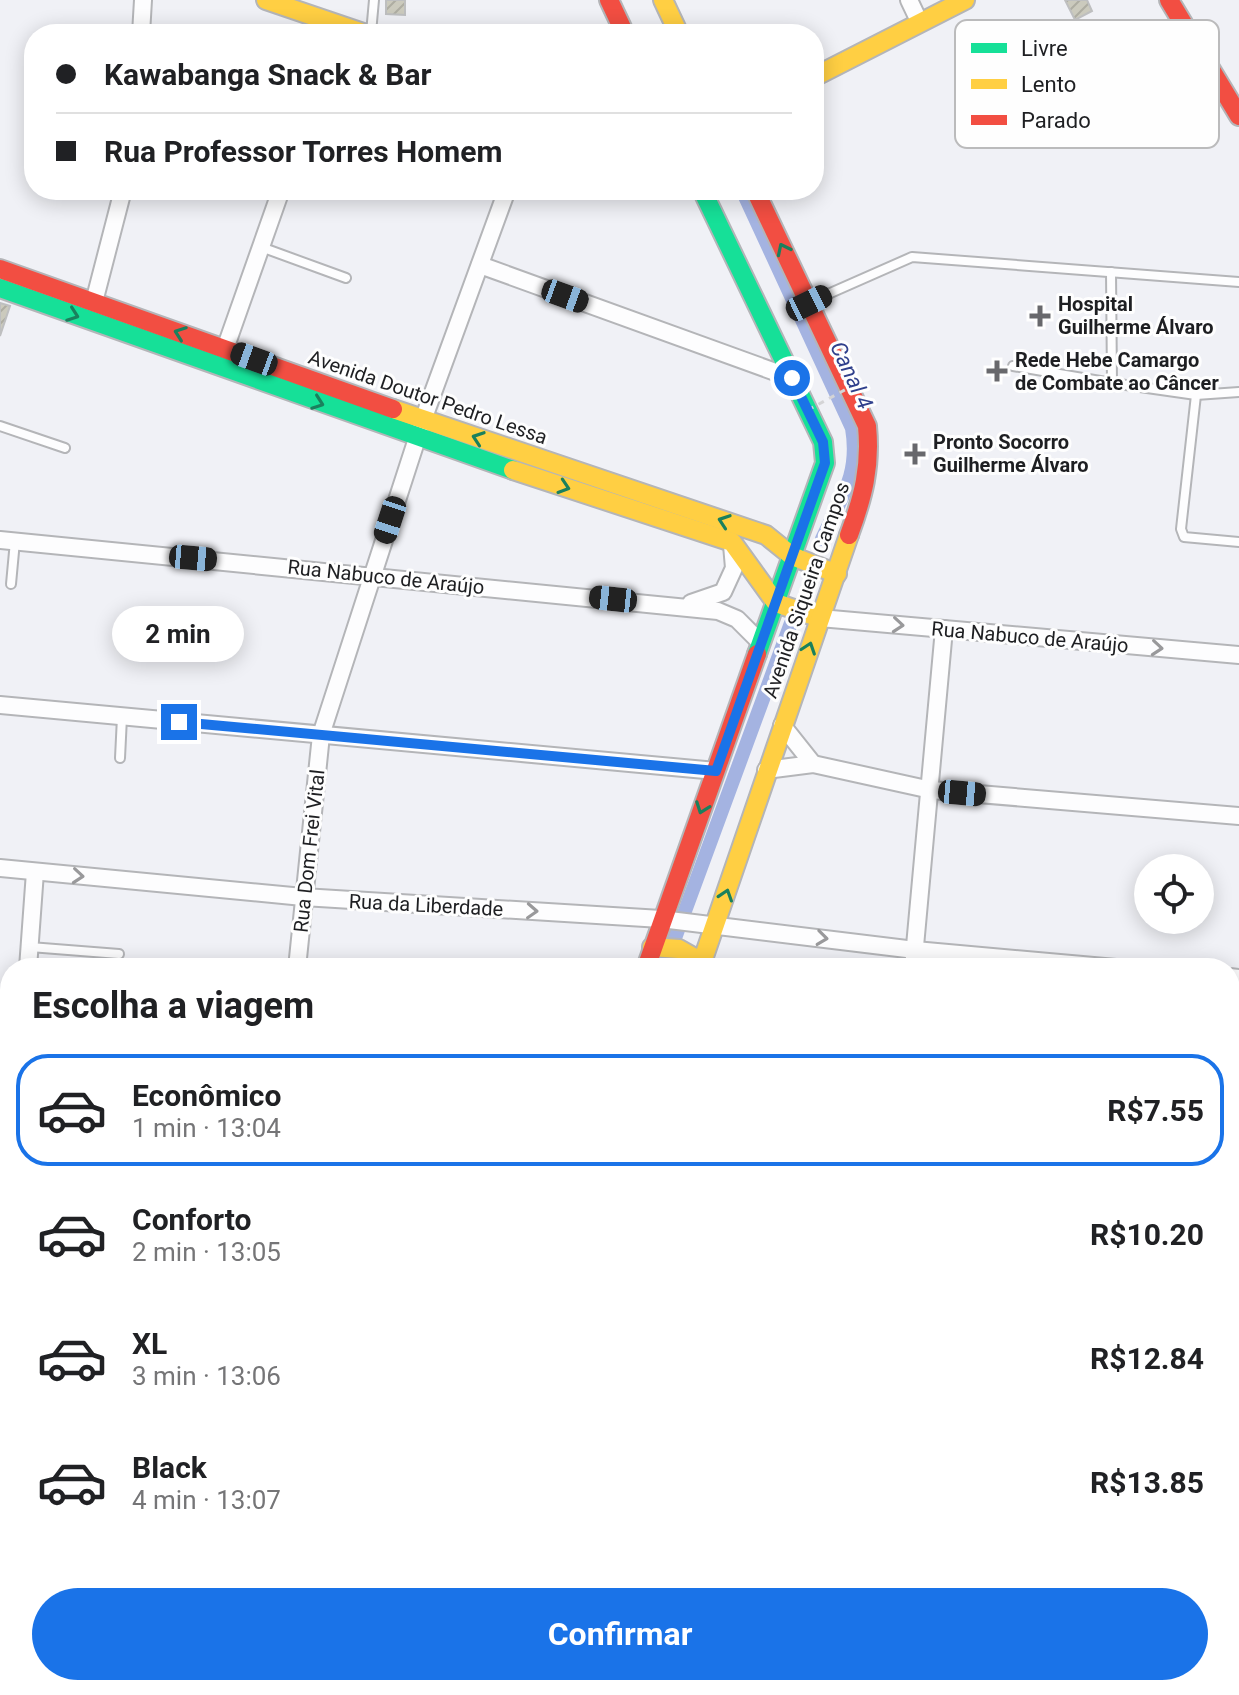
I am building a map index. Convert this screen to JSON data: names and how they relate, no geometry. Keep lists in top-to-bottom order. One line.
{"streets":{"main road":["Avenida Doutor Pedro Lessa","Avenida Siqueira Campos"],"street":["Rua Nabuco de Araújo","Rua Dom Frei Vital","Rua da Liberdade"]},"crossings":[["Avenida Doutor Pedro Lessa","Avenida Siqueira Campos"],["Avenida Doutor Pedro Lessa","Rua Dom Frei Vital"],["Rua Nabuco de Araújo","Avenida Siqueira Campos"],["Rua Nabuco de Araújo","Rua Dom Frei Vital"],["Avenida Siqueira Campos","Rua da Liberdade"],["Rua Dom Frei Vital","Rua da Liberdade"]],"one_way":["Rua Nabuco de Araújo","Rua da Liberdade"],"water":["Canal 4"],"places":{"health":["Hospital Guilherme Álvaro","Rede Hebe Camargo de Combate ao Câncer","Pronto Socorro Guilherme Álvaro"]},"legend":["Livre","Lento","Parado"],"page":{"banner":["Kawabanga Snack & Bar","Rua Professor Torres Homem"],"bubble":"2 min","heading":"Escolha a viagem","list":[{"name":"Econômico","note":"1 min · 13:04","value":"R$7.55"},{"name":"Conforto","note":"2 min · 13:05","value":"R$10.20"},{"name":"XL","note":"3 min · 13:06","value":"R$12.84"},{"name":"Black","note":"4 min · 13:07","value":"R$13.85"}],"buttons":"Confirmar"}}
